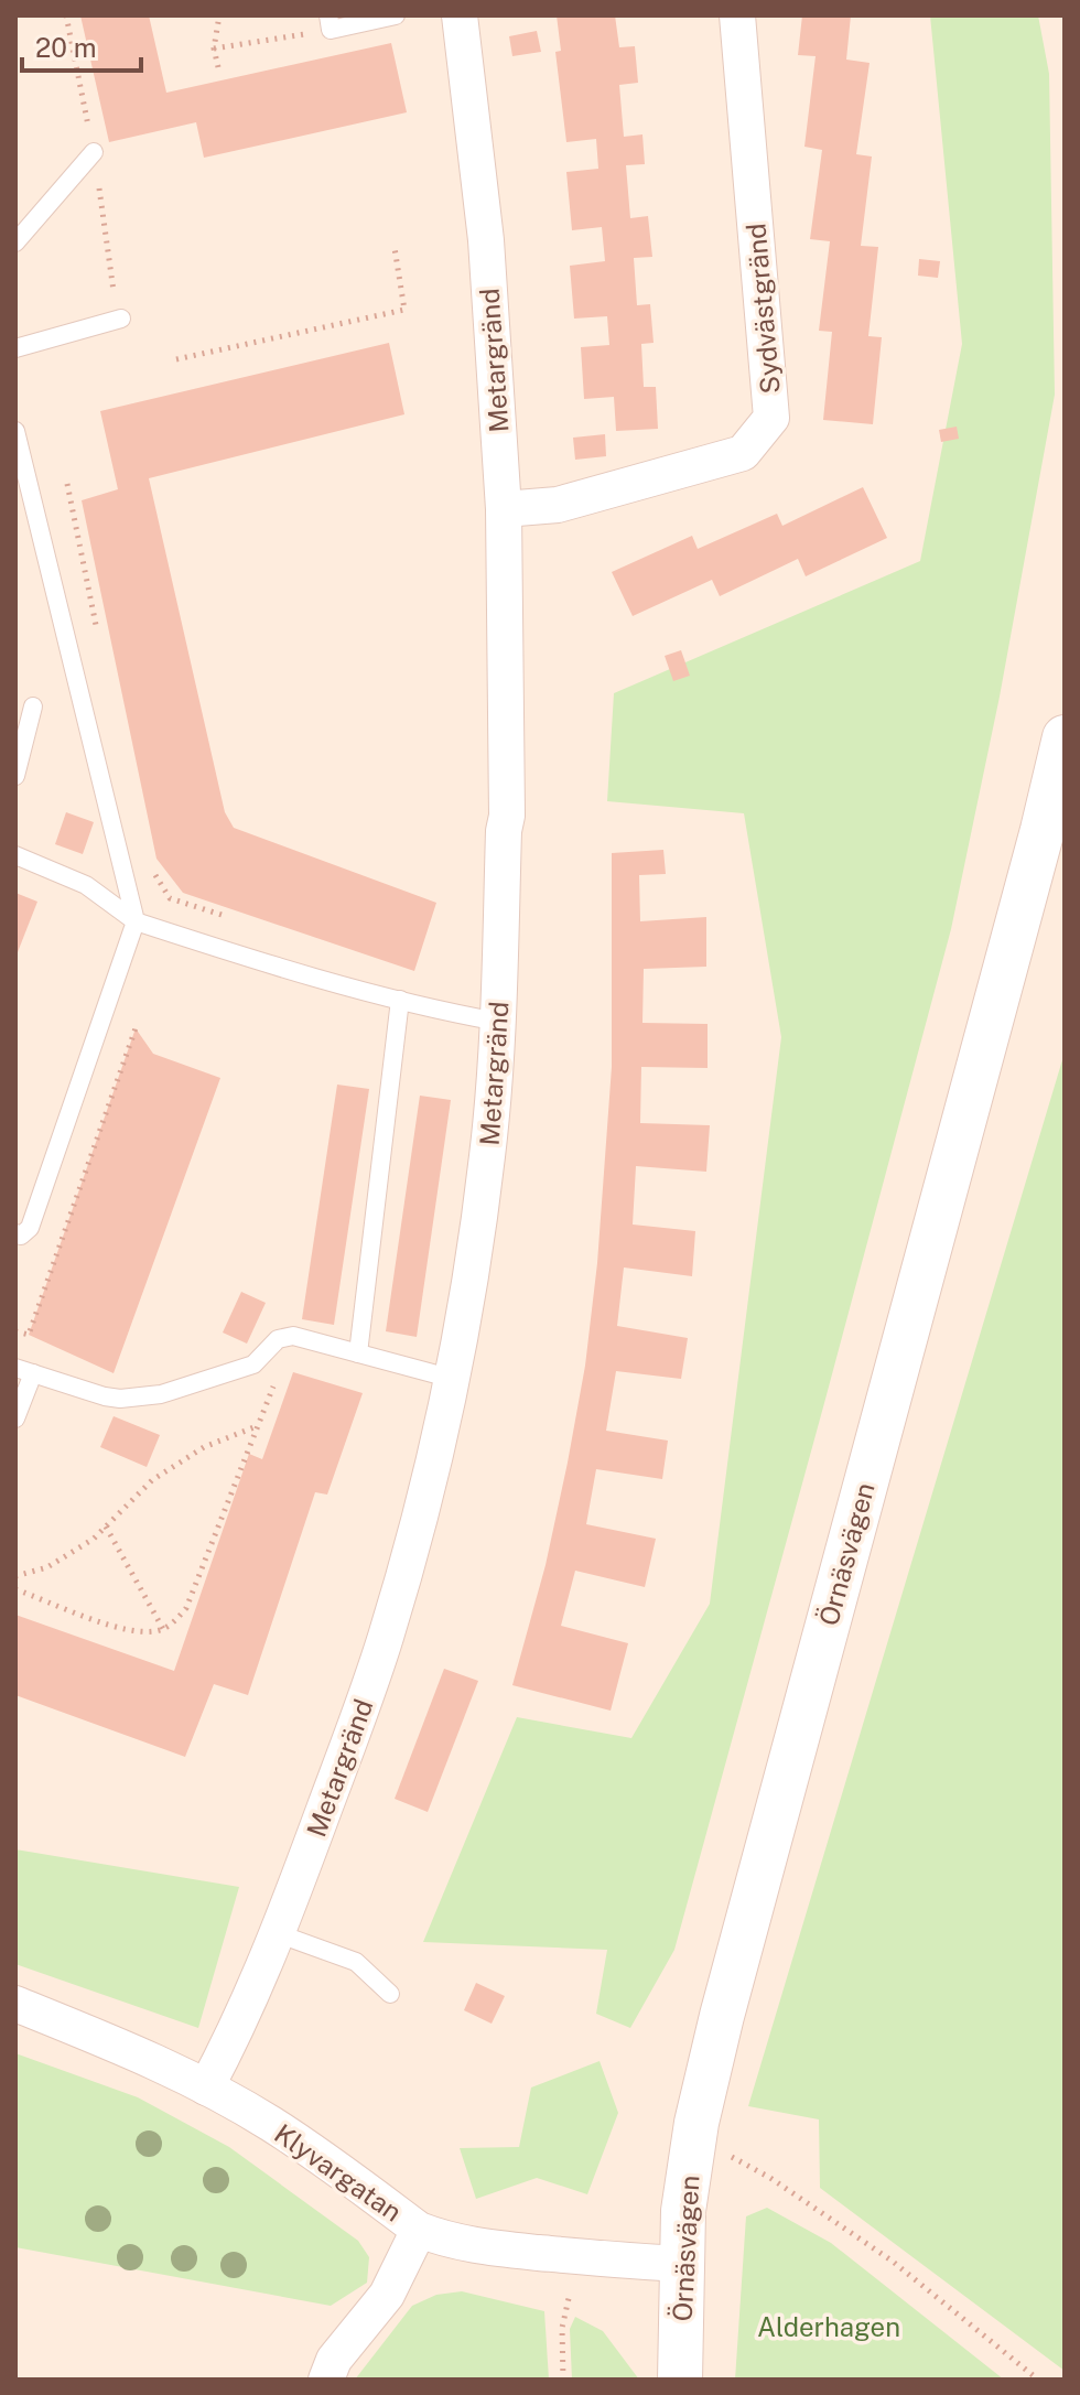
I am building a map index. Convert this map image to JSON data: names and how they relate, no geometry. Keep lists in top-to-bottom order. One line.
{"streets":{"street":["Sydvästgränd","Metargränd","Örnäsvägen","Klyvargatan"]},"crossings":[["Sydvästgränd","Metargränd"],["Metargränd","Klyvargatan"],["Örnäsvägen","Klyvargatan"]],"parks":["Alderhagen"],"scale_bar":"20 m"}
